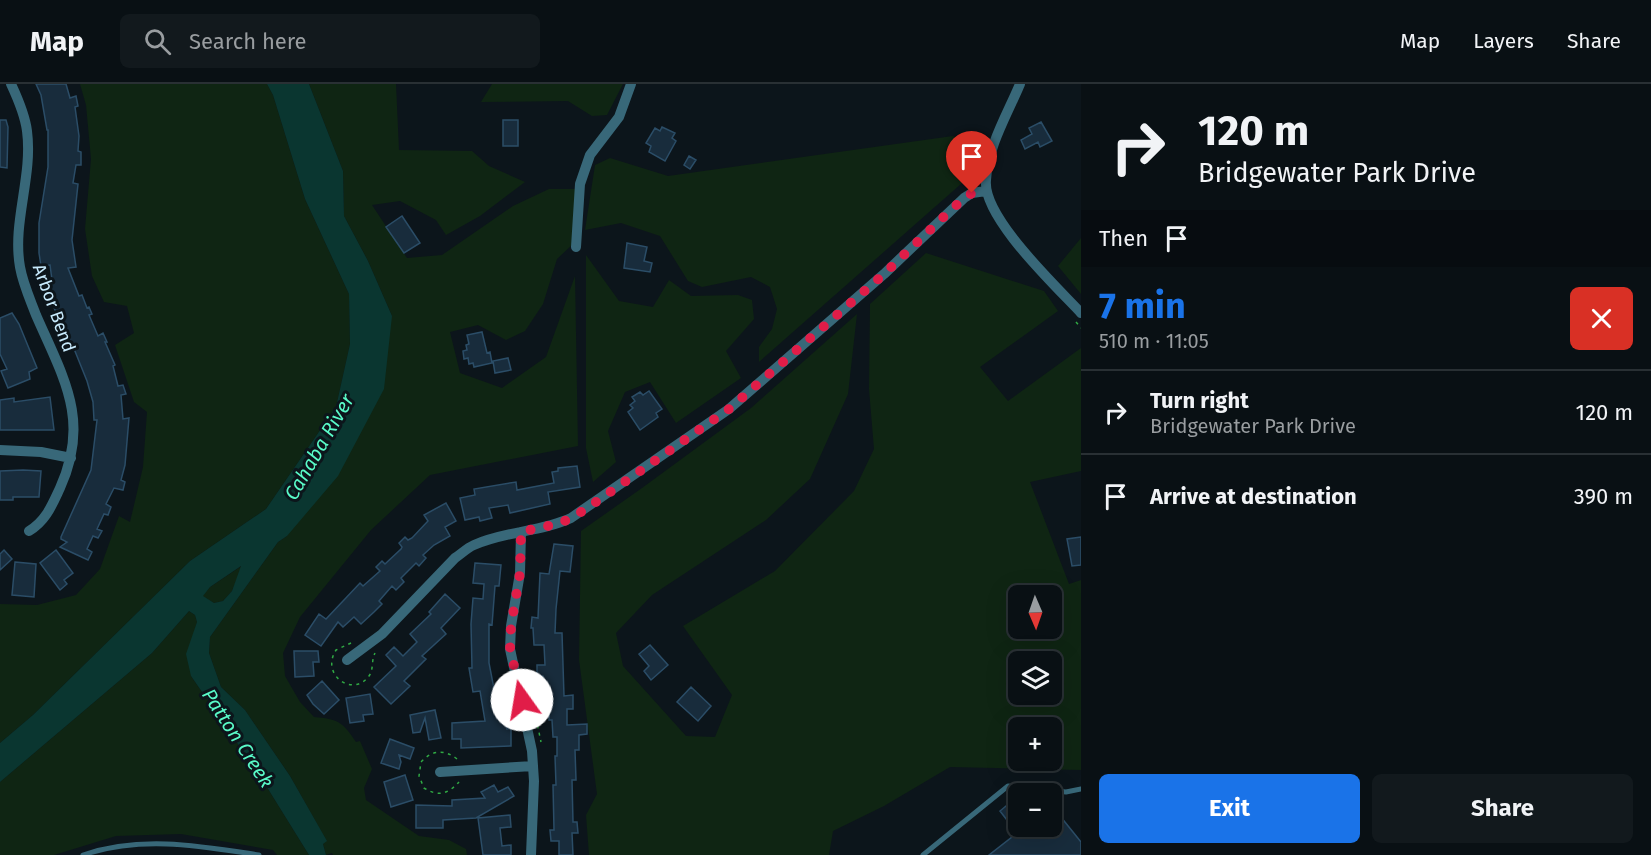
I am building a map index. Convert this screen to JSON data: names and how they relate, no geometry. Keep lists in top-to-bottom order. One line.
{"streets":{"street":["Arbor Bend"]},"water":["Cahaba River","Patton Creek"],"north":"bottom","page":{"header":"Map","search":"Search here","nav":["Map","Layers","Share"],"turn":["120 m","Bridgewater Park Drive"],"then":"Then","heading":["7 min","510 m · 11:05"],"list":[{"name":"Turn right","note":"Bridgewater Park Drive","value":"120 m"},{"name":"Arrive at destination","value":"390 m"}],"map_buttons":["+","−"],"buttons":["Exit","Share"]}}
